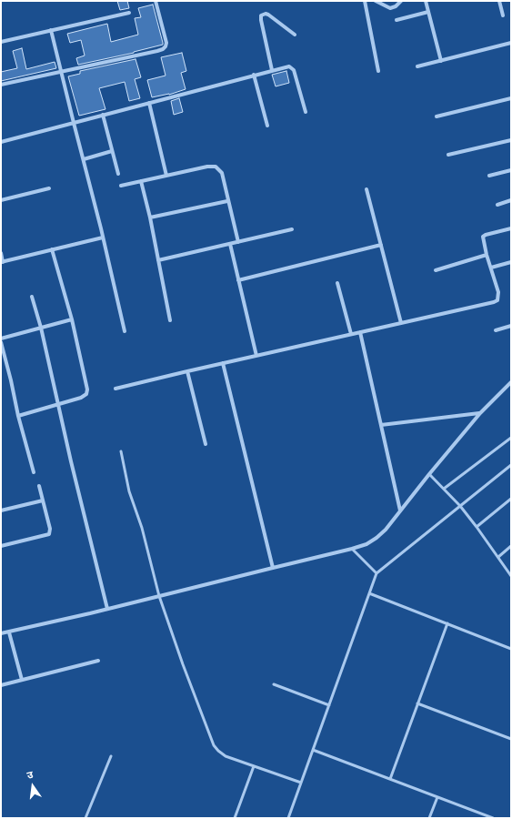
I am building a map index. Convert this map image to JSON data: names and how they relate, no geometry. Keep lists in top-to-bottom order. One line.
{"north":"top"}
